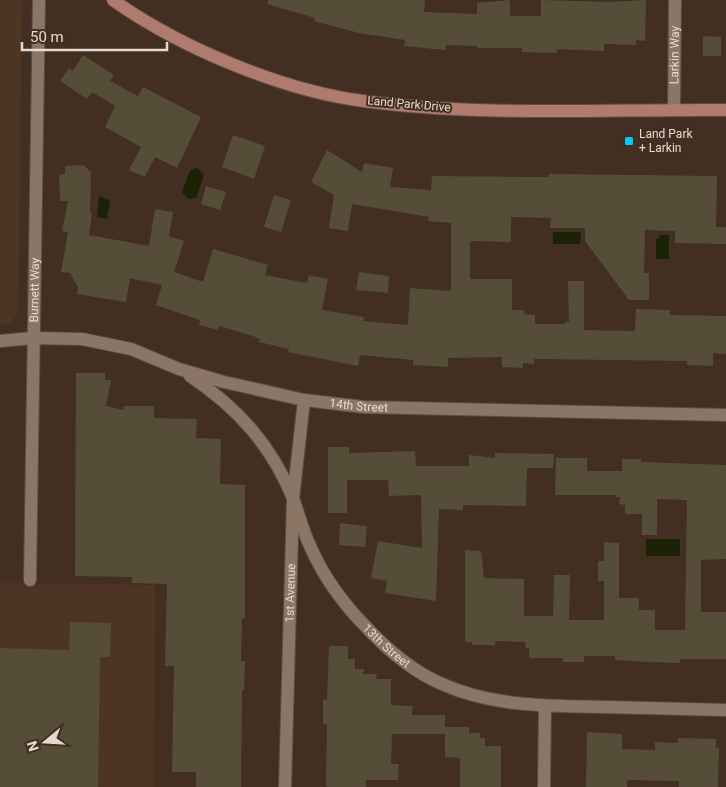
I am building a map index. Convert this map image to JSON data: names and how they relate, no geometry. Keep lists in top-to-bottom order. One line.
{"streets":{"main road":["Land Park Drive"],"street":["Larkin Way","Burnett Way","14th Street","1st Avenue","13th Street"]},"crossings":[["Larkin Way","Land Park Drive"],["Burnett Way","14th Street"],["14th Street","1st Avenue"],["14th Street","13th Street"],["1st Avenue","13th Street"]],"places":{"transit":["Land Park + Larkin"]},"scale_bar":"50 m","north":"left"}
